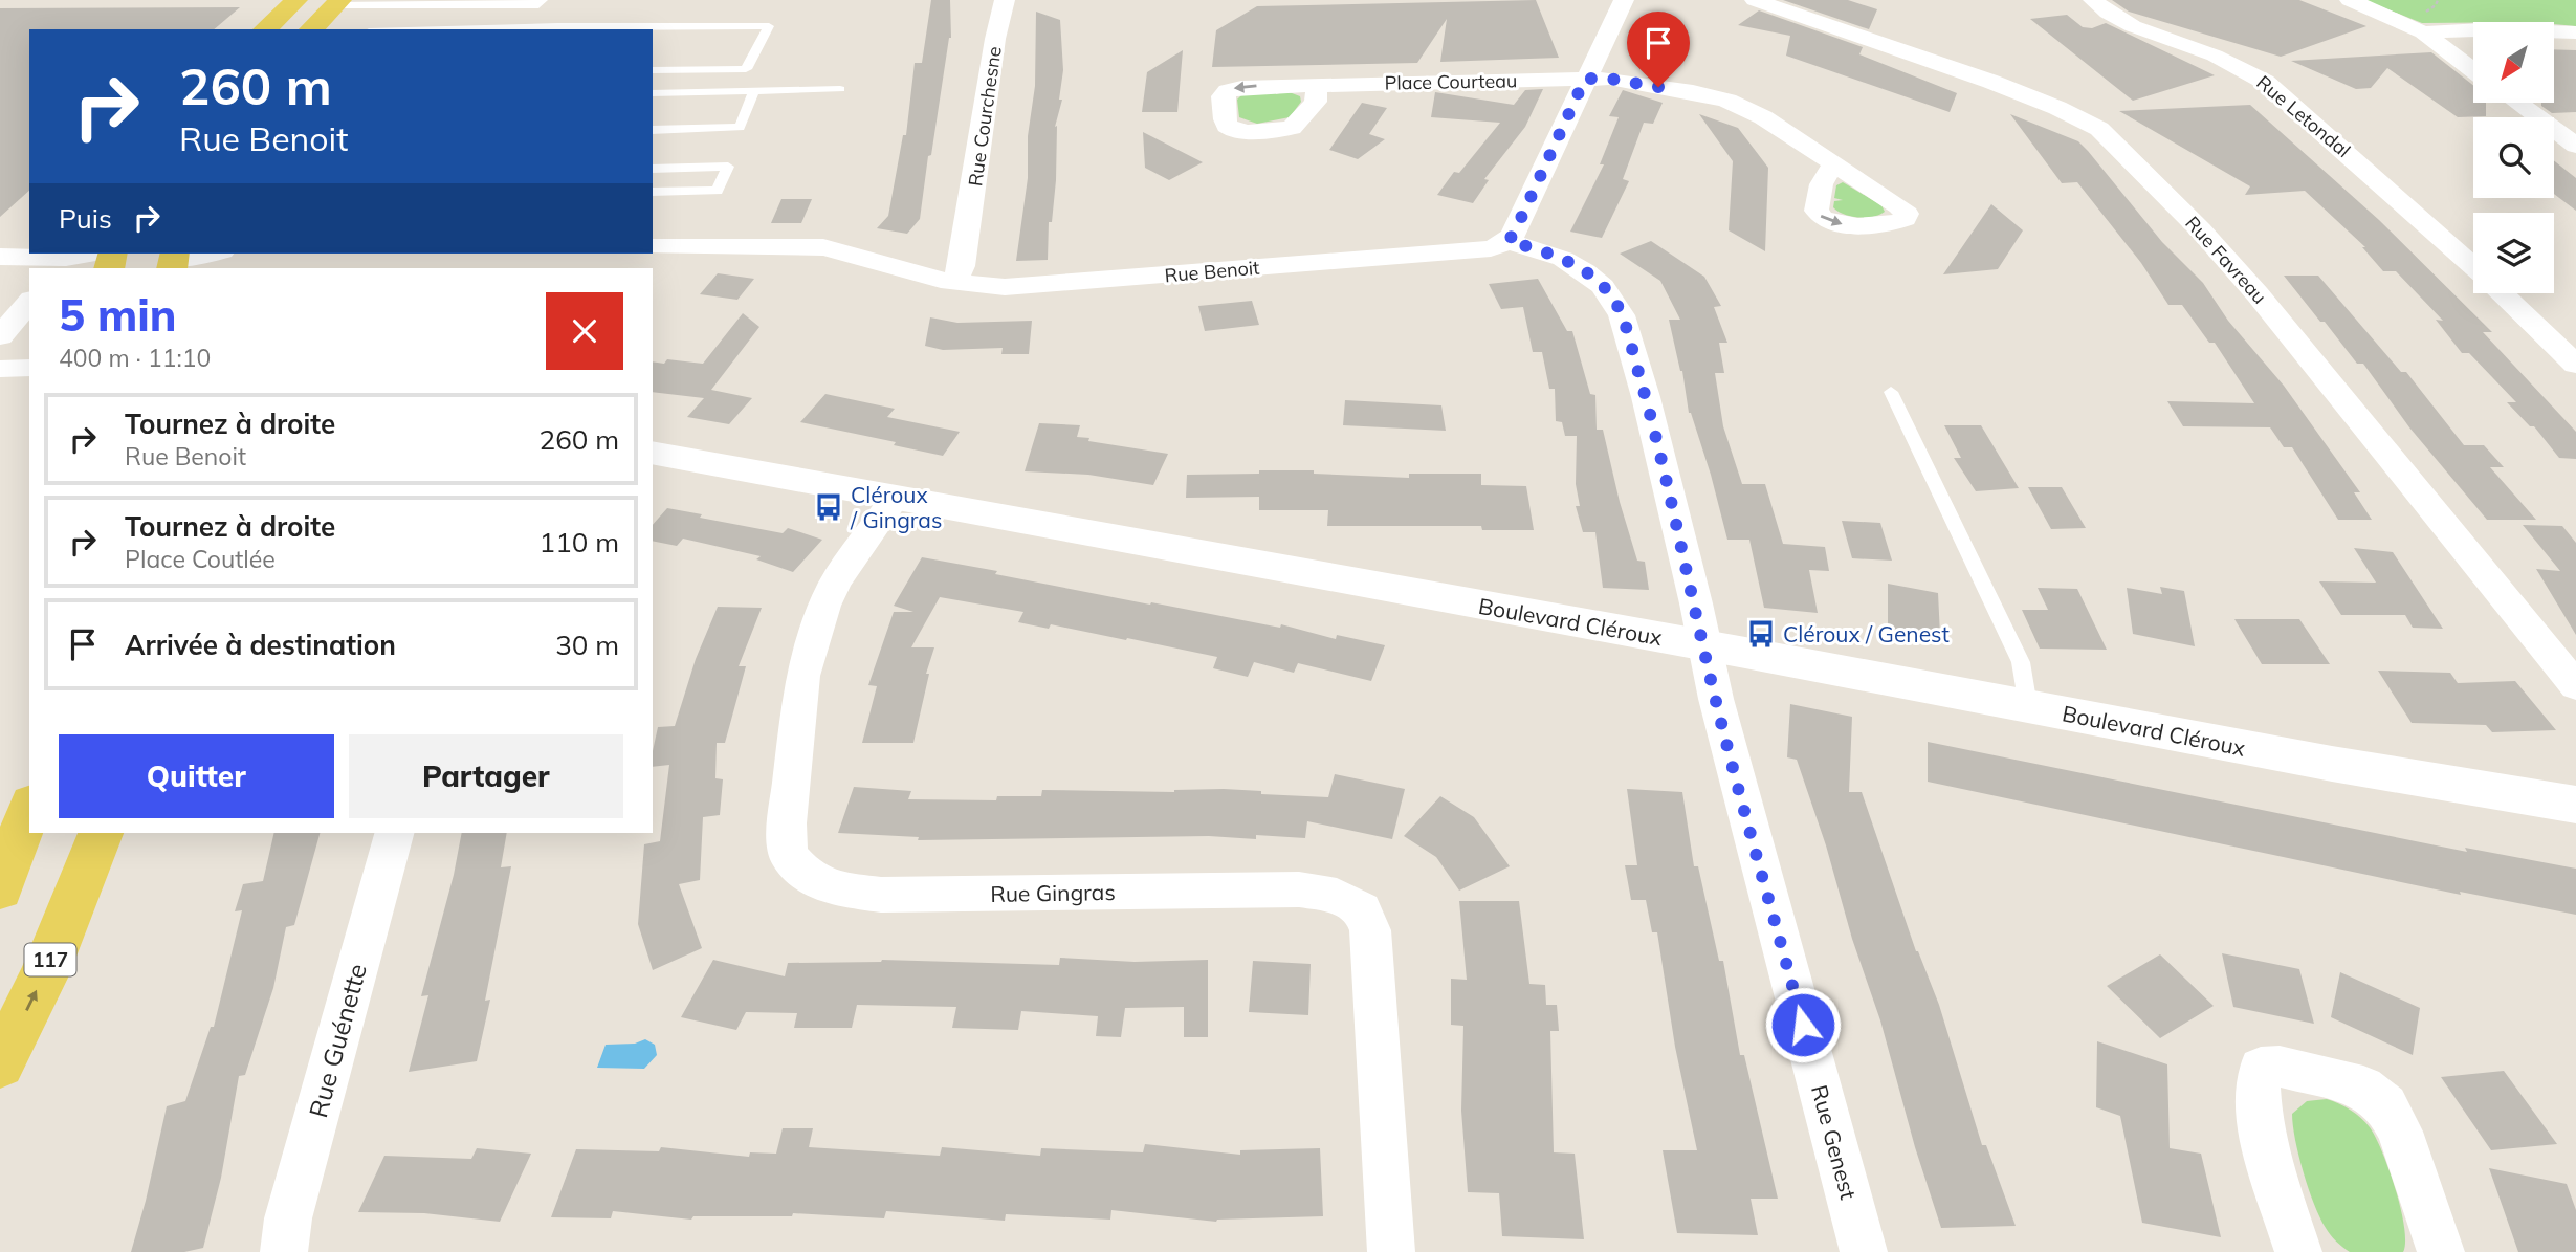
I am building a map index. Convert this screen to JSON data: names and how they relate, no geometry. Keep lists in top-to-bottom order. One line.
{"streets":{"main road":["117"],"street":["Place Courteau","Rue Courchesne","Rue Letondal","Rue Favreau","Rue Benoit","Boulevard Cléroux","Rue Gingras","Rue Guénette","Rue Genest"]},"crossings":[["Rue Courchesne","Rue Benoit"],["Rue Benoit","Rue Genest"],["Boulevard Cléroux","Rue Gingras"],["Boulevard Cléroux","Rue Genest"]],"places":{"bus stop":["Cléroux / Gingras","Cléroux / Genest"]},"north":"bottom left","page":{"turn":["260 m","Rue Benoit"],"then":"Puis","heading":["5 min","400 m · 11:10"],"list":[{"name":"Tournez à droite","note":"Rue Benoit","value":"260 m"},{"name":"Tournez à droite","note":"Place Coutlée","value":"110 m"},{"name":"Arrivée à destination","value":"30 m"}],"buttons":["Quitter","Partager"]}}
